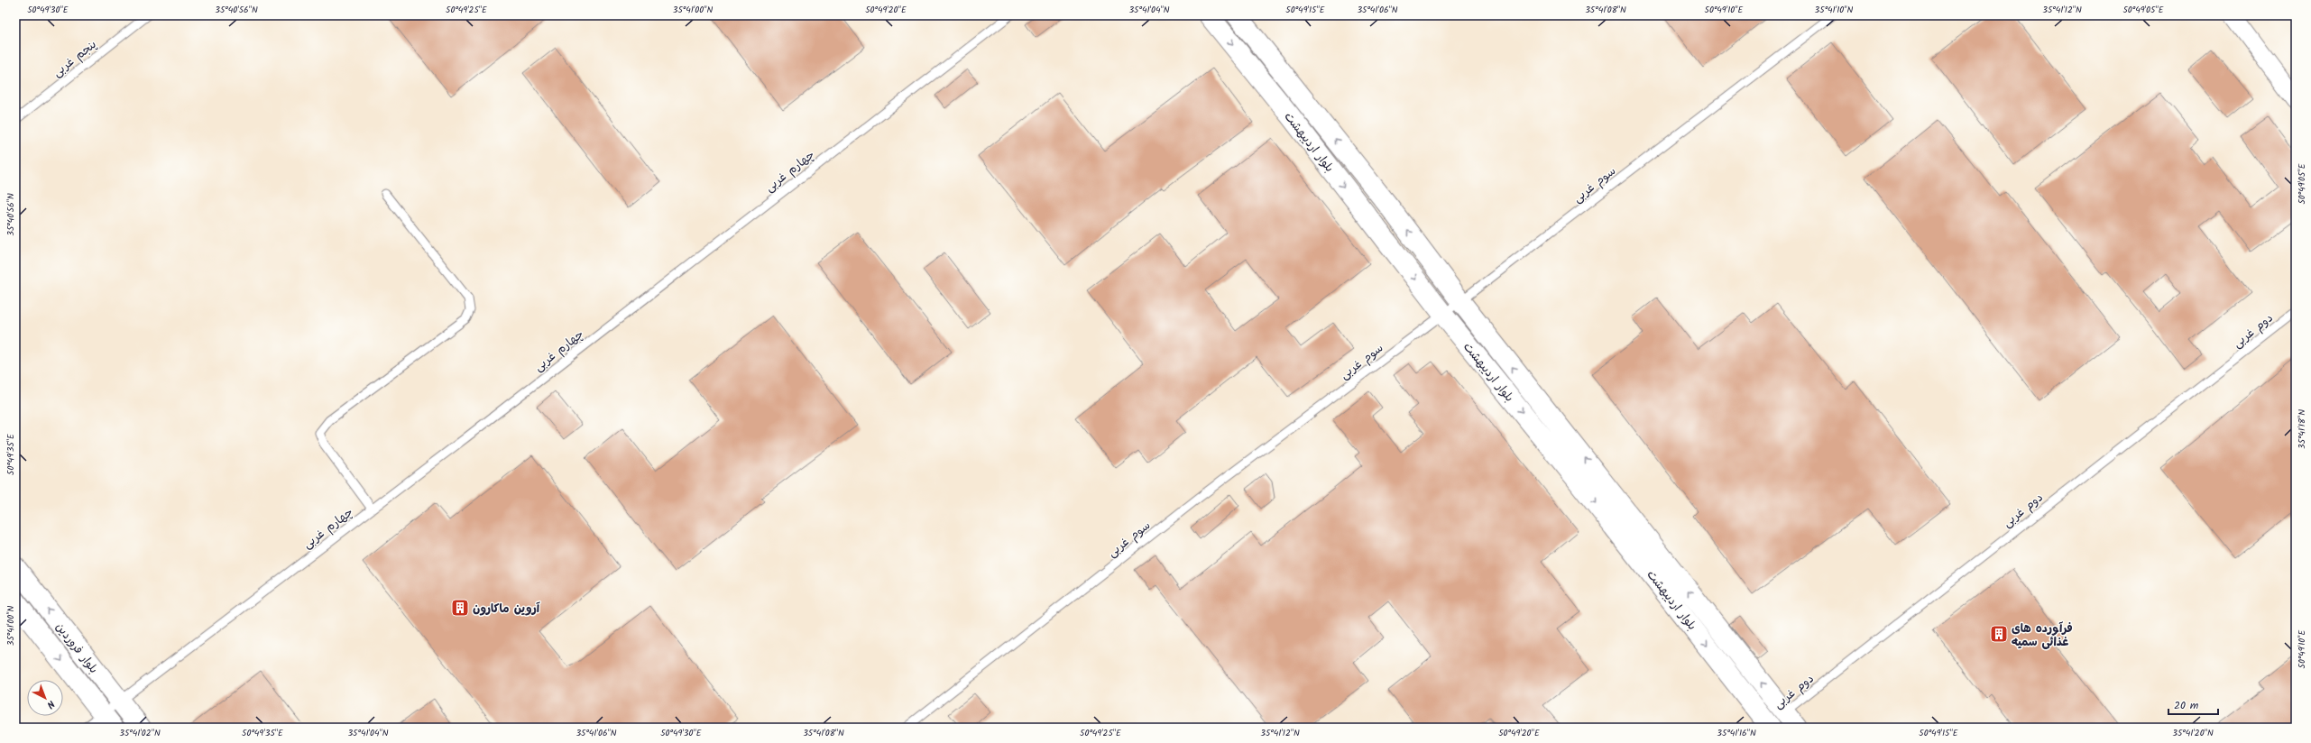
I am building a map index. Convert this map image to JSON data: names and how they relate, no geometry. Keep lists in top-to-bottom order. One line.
{"streets":{"street":["بلوار اردیبهشت","بلوار فروردین"],"lane":["پنجم غربی","چهارم غربی","سوم غربی","دوم غربی"]},"crossings":[["بلوار اردیبهشت","سوم غربی"],["بلوار اردیبهشت","دوم غربی"],["چهارم غربی","بلوار فروردین"]],"places":{"building":["آروین ماکارون","فرآورده های غذائی سمیه"]},"scale_bar":"20 m","north":"bottom right","coordinates":["50°49'30\"E","35°40'56\"N","50°49'25\"E","35°41'00\"N","50°49'20\"E","35°41'04\"N","50°49'15\"E","35°41'06\"N","35°41'08\"N","50°49'10\"E","35°41'10\"N","35°41'12\"N","50°49'05\"E","35°41'18\"N","50°49'35\"E","35°41'02\"N","35°41'16\"N","35°41'20\"N"]}
